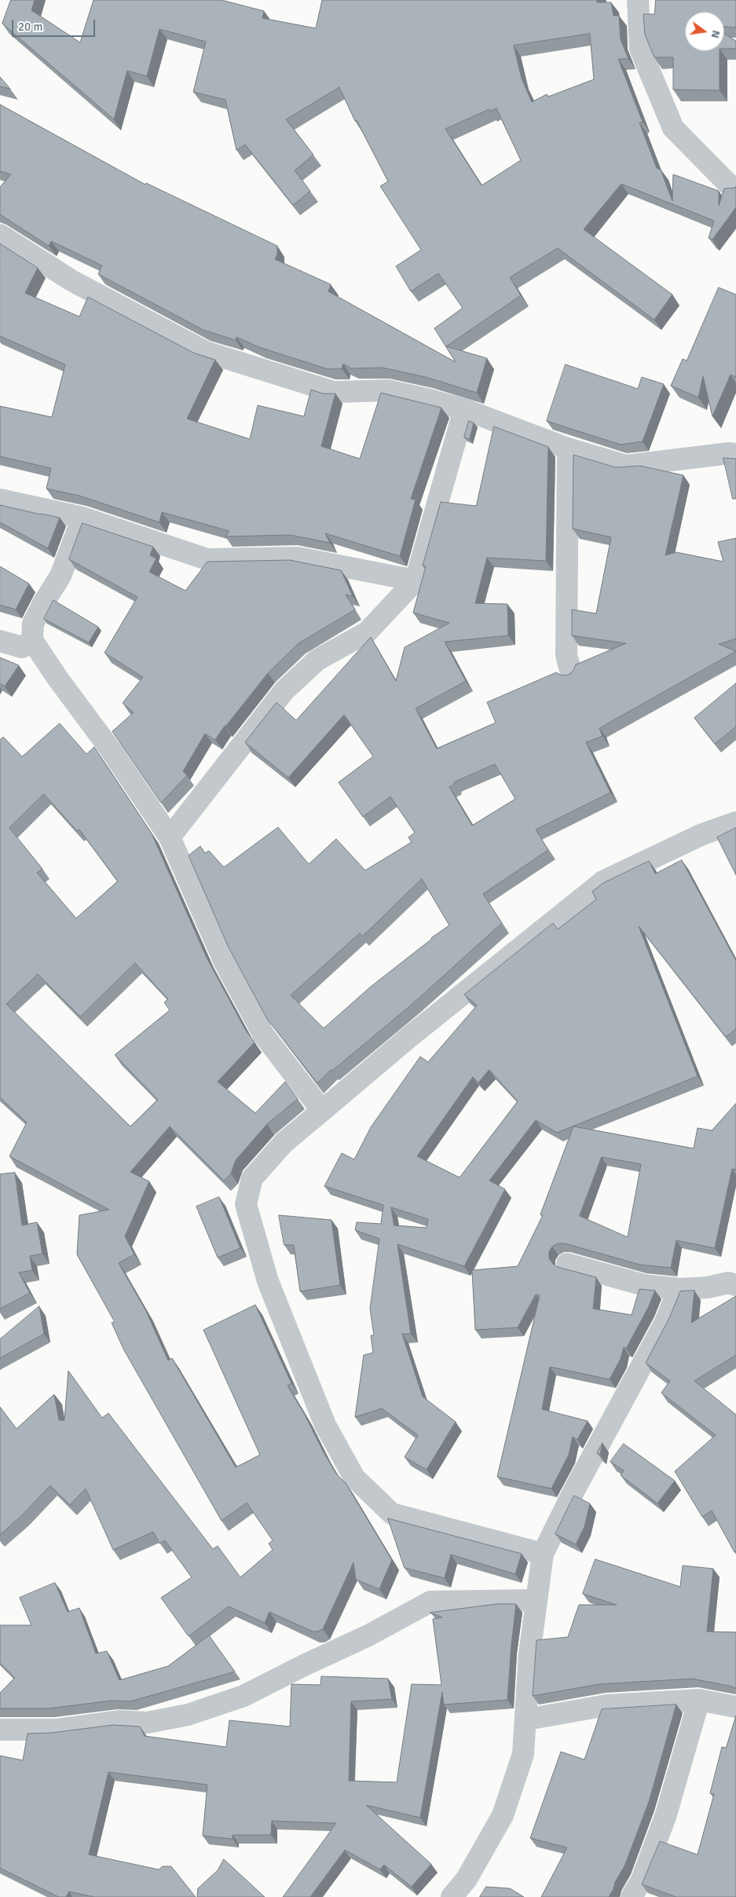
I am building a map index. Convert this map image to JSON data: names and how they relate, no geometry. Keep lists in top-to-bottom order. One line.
{"scale_bar":"20 m","north":"right"}
